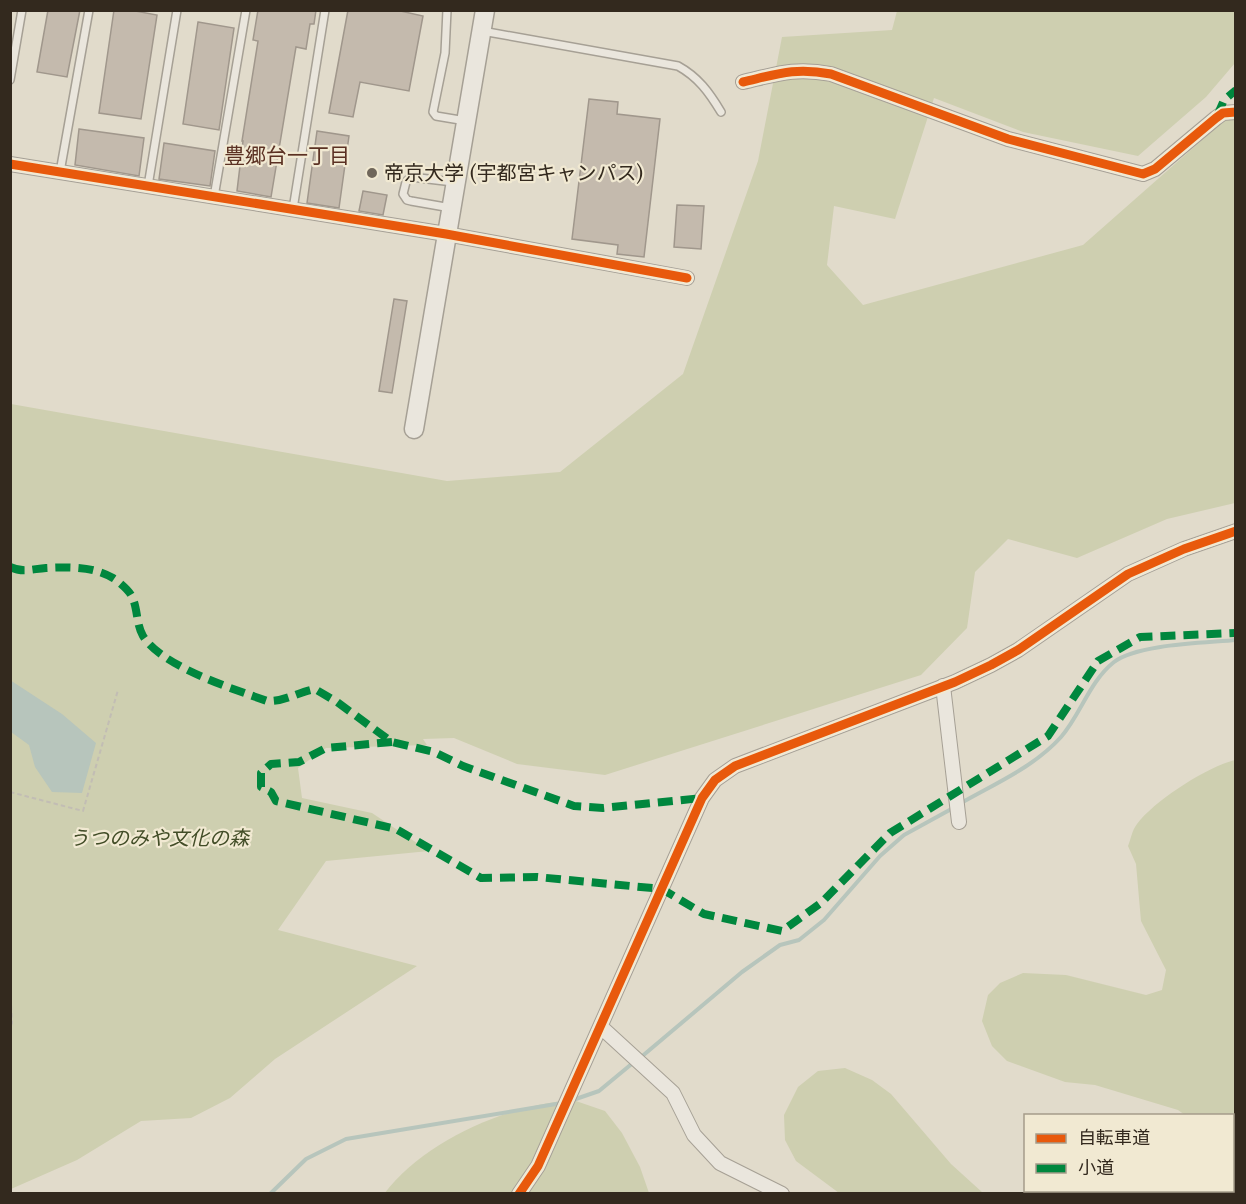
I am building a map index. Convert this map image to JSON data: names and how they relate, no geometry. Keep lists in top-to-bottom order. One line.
{"districts":["豊郷台一丁目"],"parks":["うつのみや文化の森"],"places":["帝京大学 (宇都宮キャンパス)"],"legend":["自転車道","小道"]}
